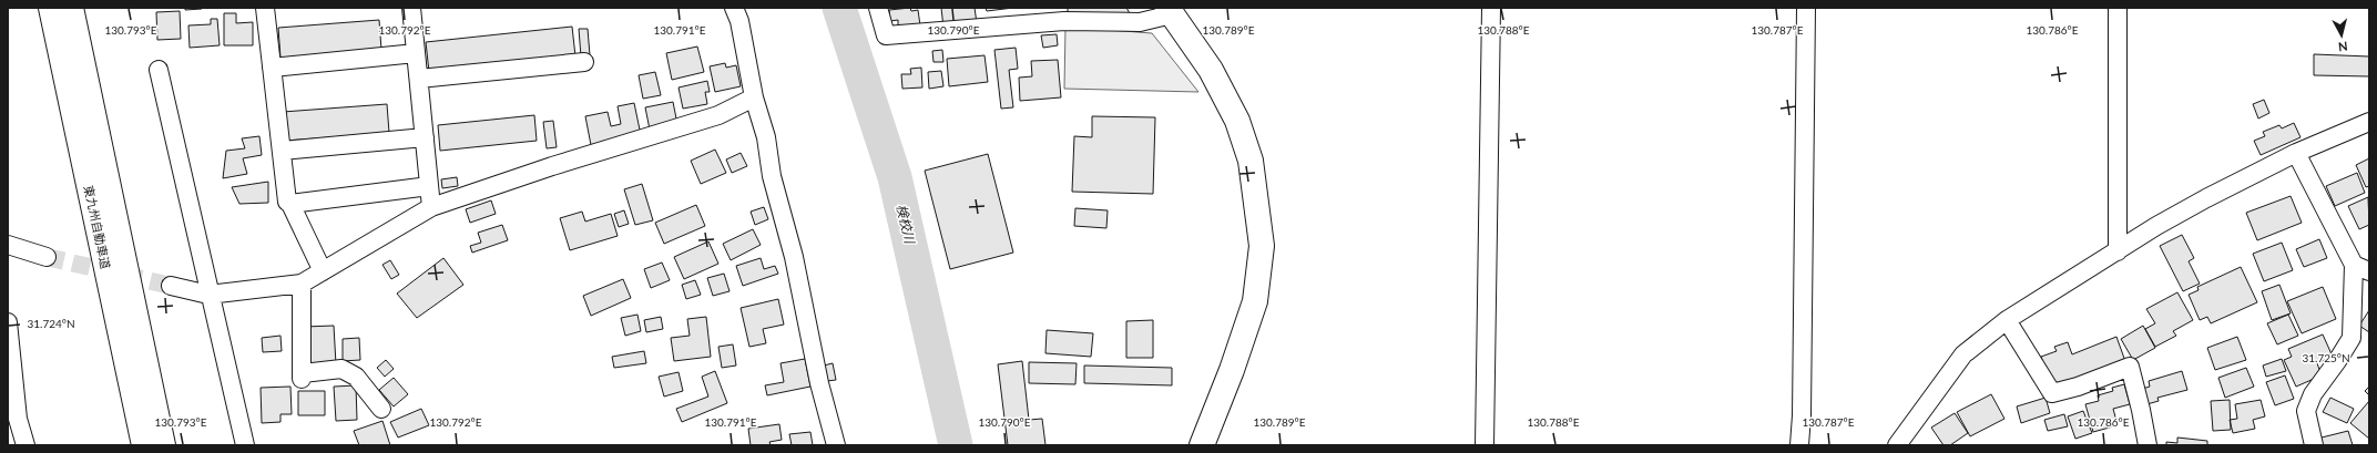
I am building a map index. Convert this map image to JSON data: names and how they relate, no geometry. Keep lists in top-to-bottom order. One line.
{"streets":{"main road":["東九州自動車道"]},"water":["検校川"],"north":"bottom","coordinates":["130.793°E","130.792°E","130.791°E","130.790°E","130.789°E","130.788°E","130.787°E","130.786°E","31.724°N","31.725°N"]}
